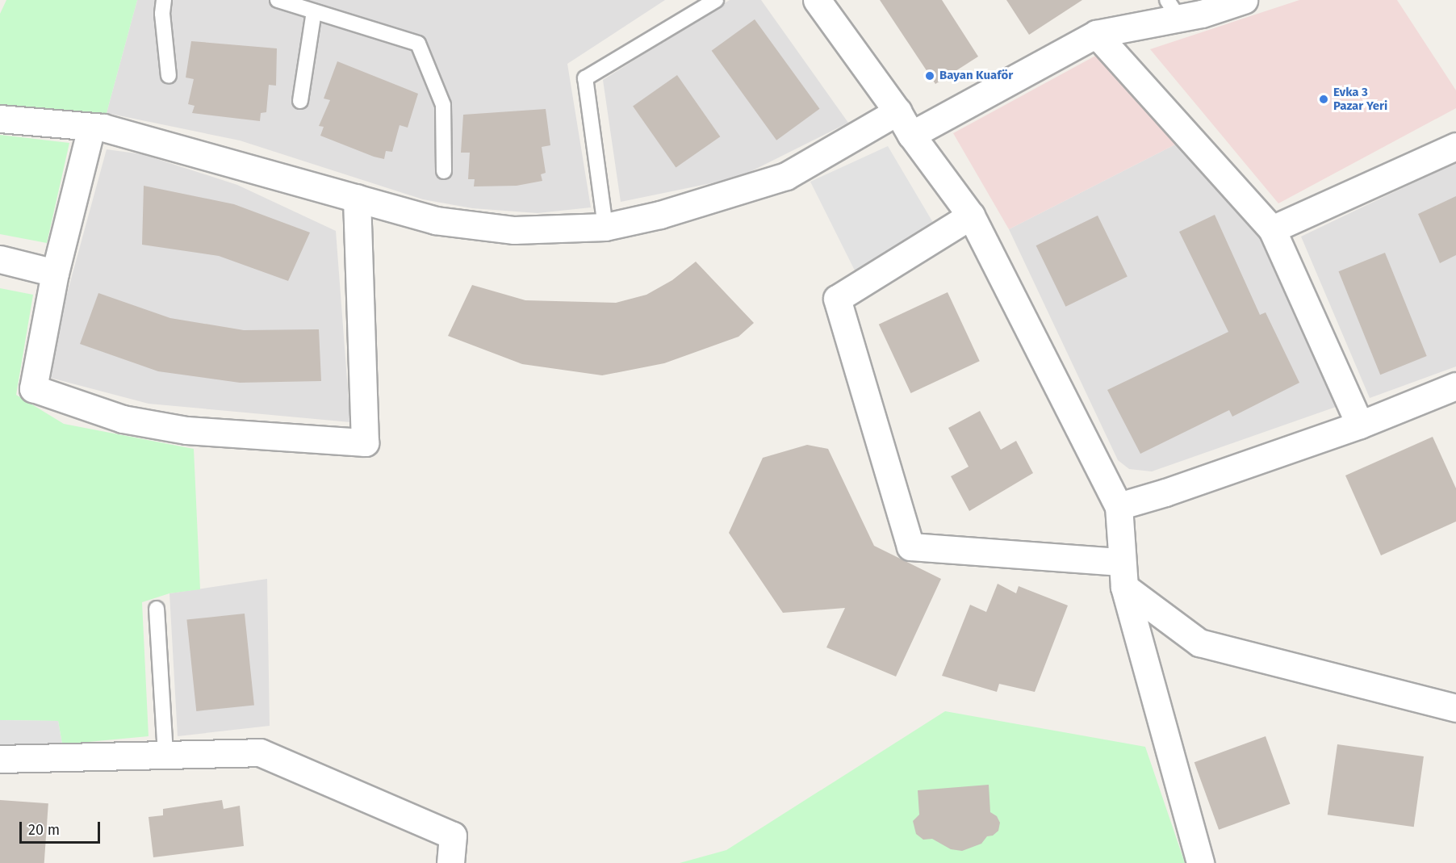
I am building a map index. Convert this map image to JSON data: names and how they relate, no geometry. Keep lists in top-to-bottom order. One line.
{"places":["Bayan Kuaför","Evka 3 Pazar Yeri"],"scale_bar":"20 m"}
